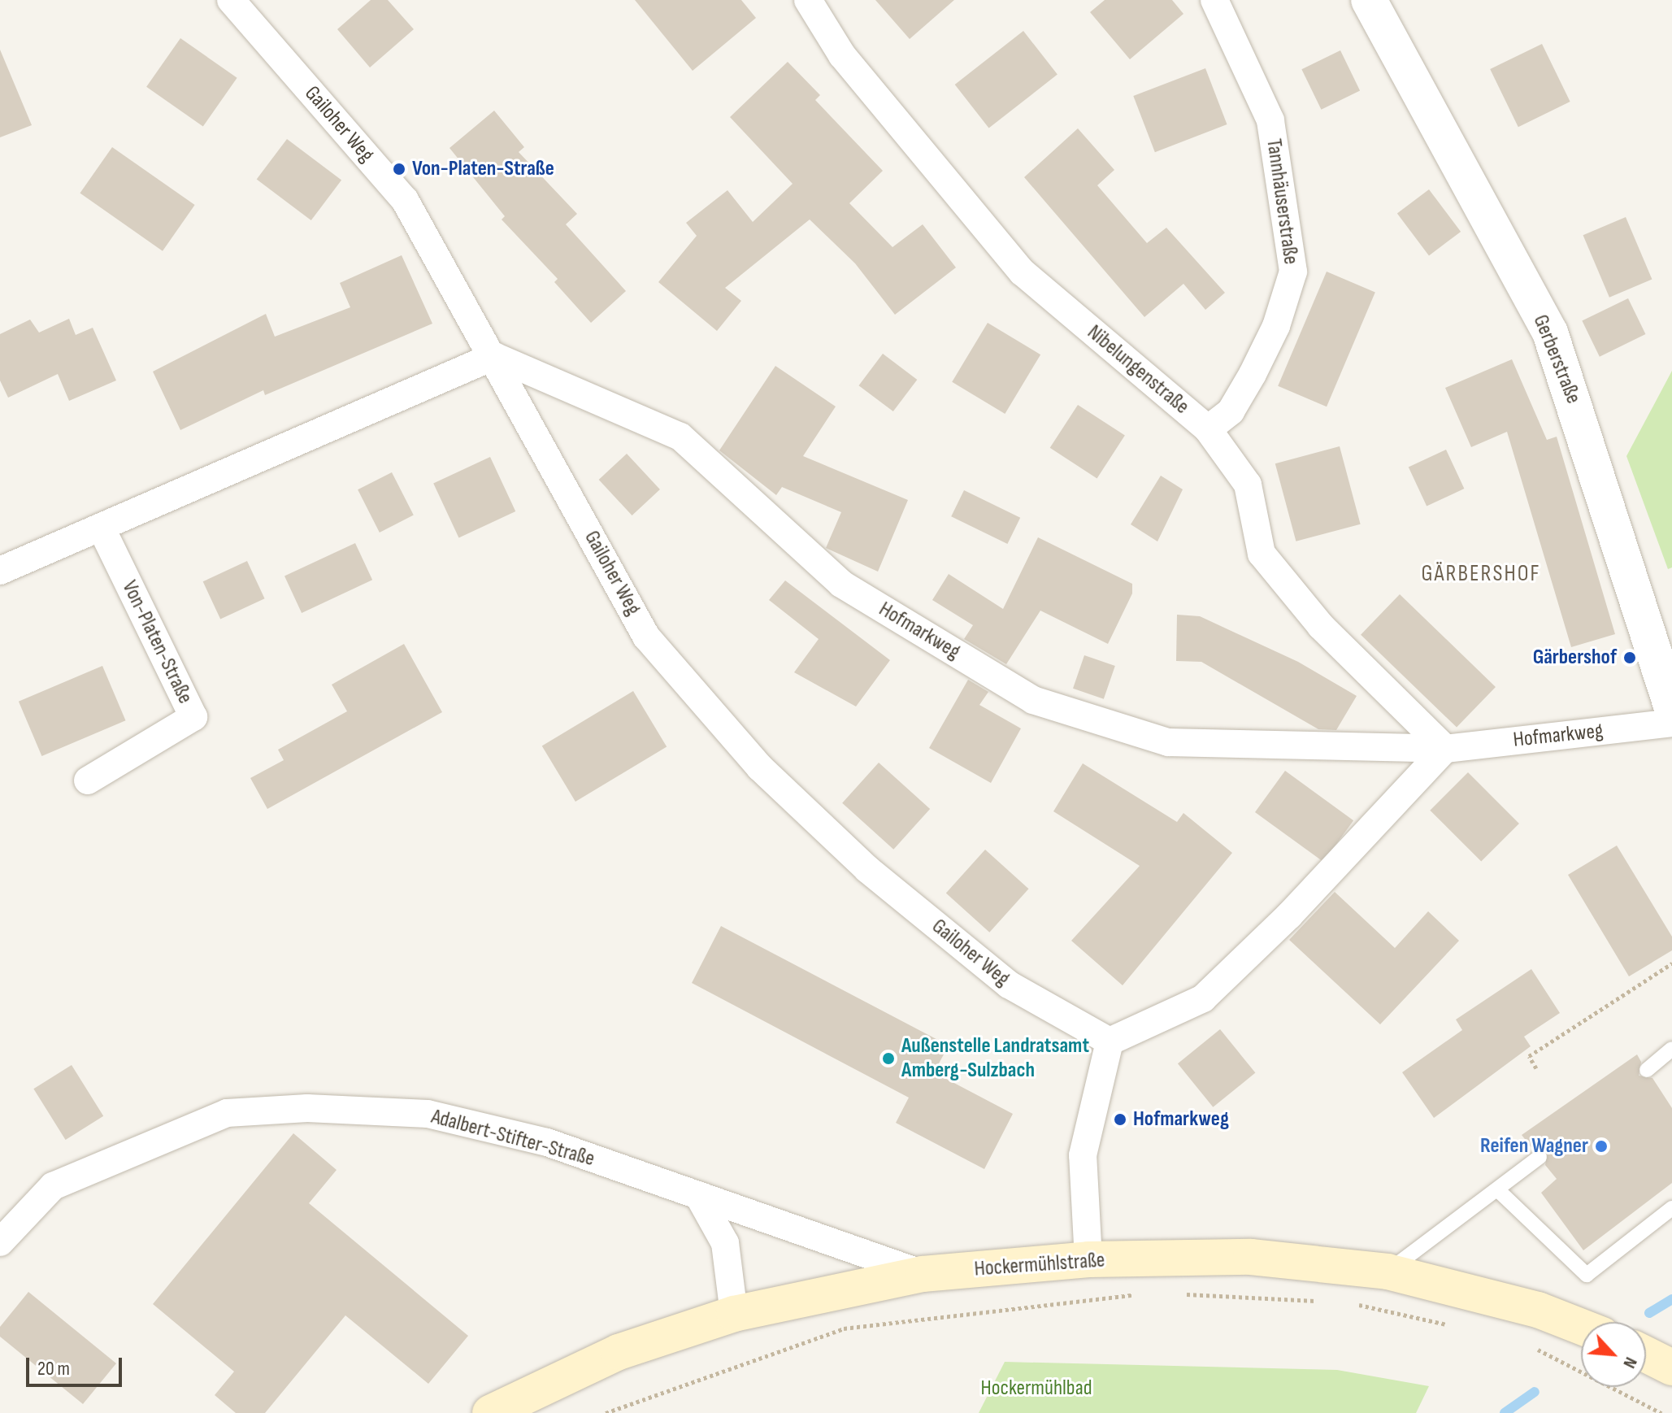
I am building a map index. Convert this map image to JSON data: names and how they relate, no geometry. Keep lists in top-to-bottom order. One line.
{"streets":{"main road":["Hockermühlstraße"],"street":["Gailoher Weg","Tannhäuserstraße","Gerberstraße","Nibelungenstraße","Hofmarkweg","Von-Platen-Straße","Adalbert-Stifter-Straße"]},"crossings":[["Gailoher Weg","Hofmarkweg"],["Tannhäuserstraße","Nibelungenstraße"],["Nibelungenstraße","Hofmarkweg"],["Adalbert-Stifter-Straße","Hockermühlstraße"]],"districts":["GÄRBERSHOF"],"parks":["Hockermühlbad"],"places":["Von-Platen-Straße","Gärbershof","Außenstelle Landratsamt Amberg-Sulzbach","Hofmarkweg","Reifen Wagner"],"scale_bar":"20 m","north":"bottom right"}
